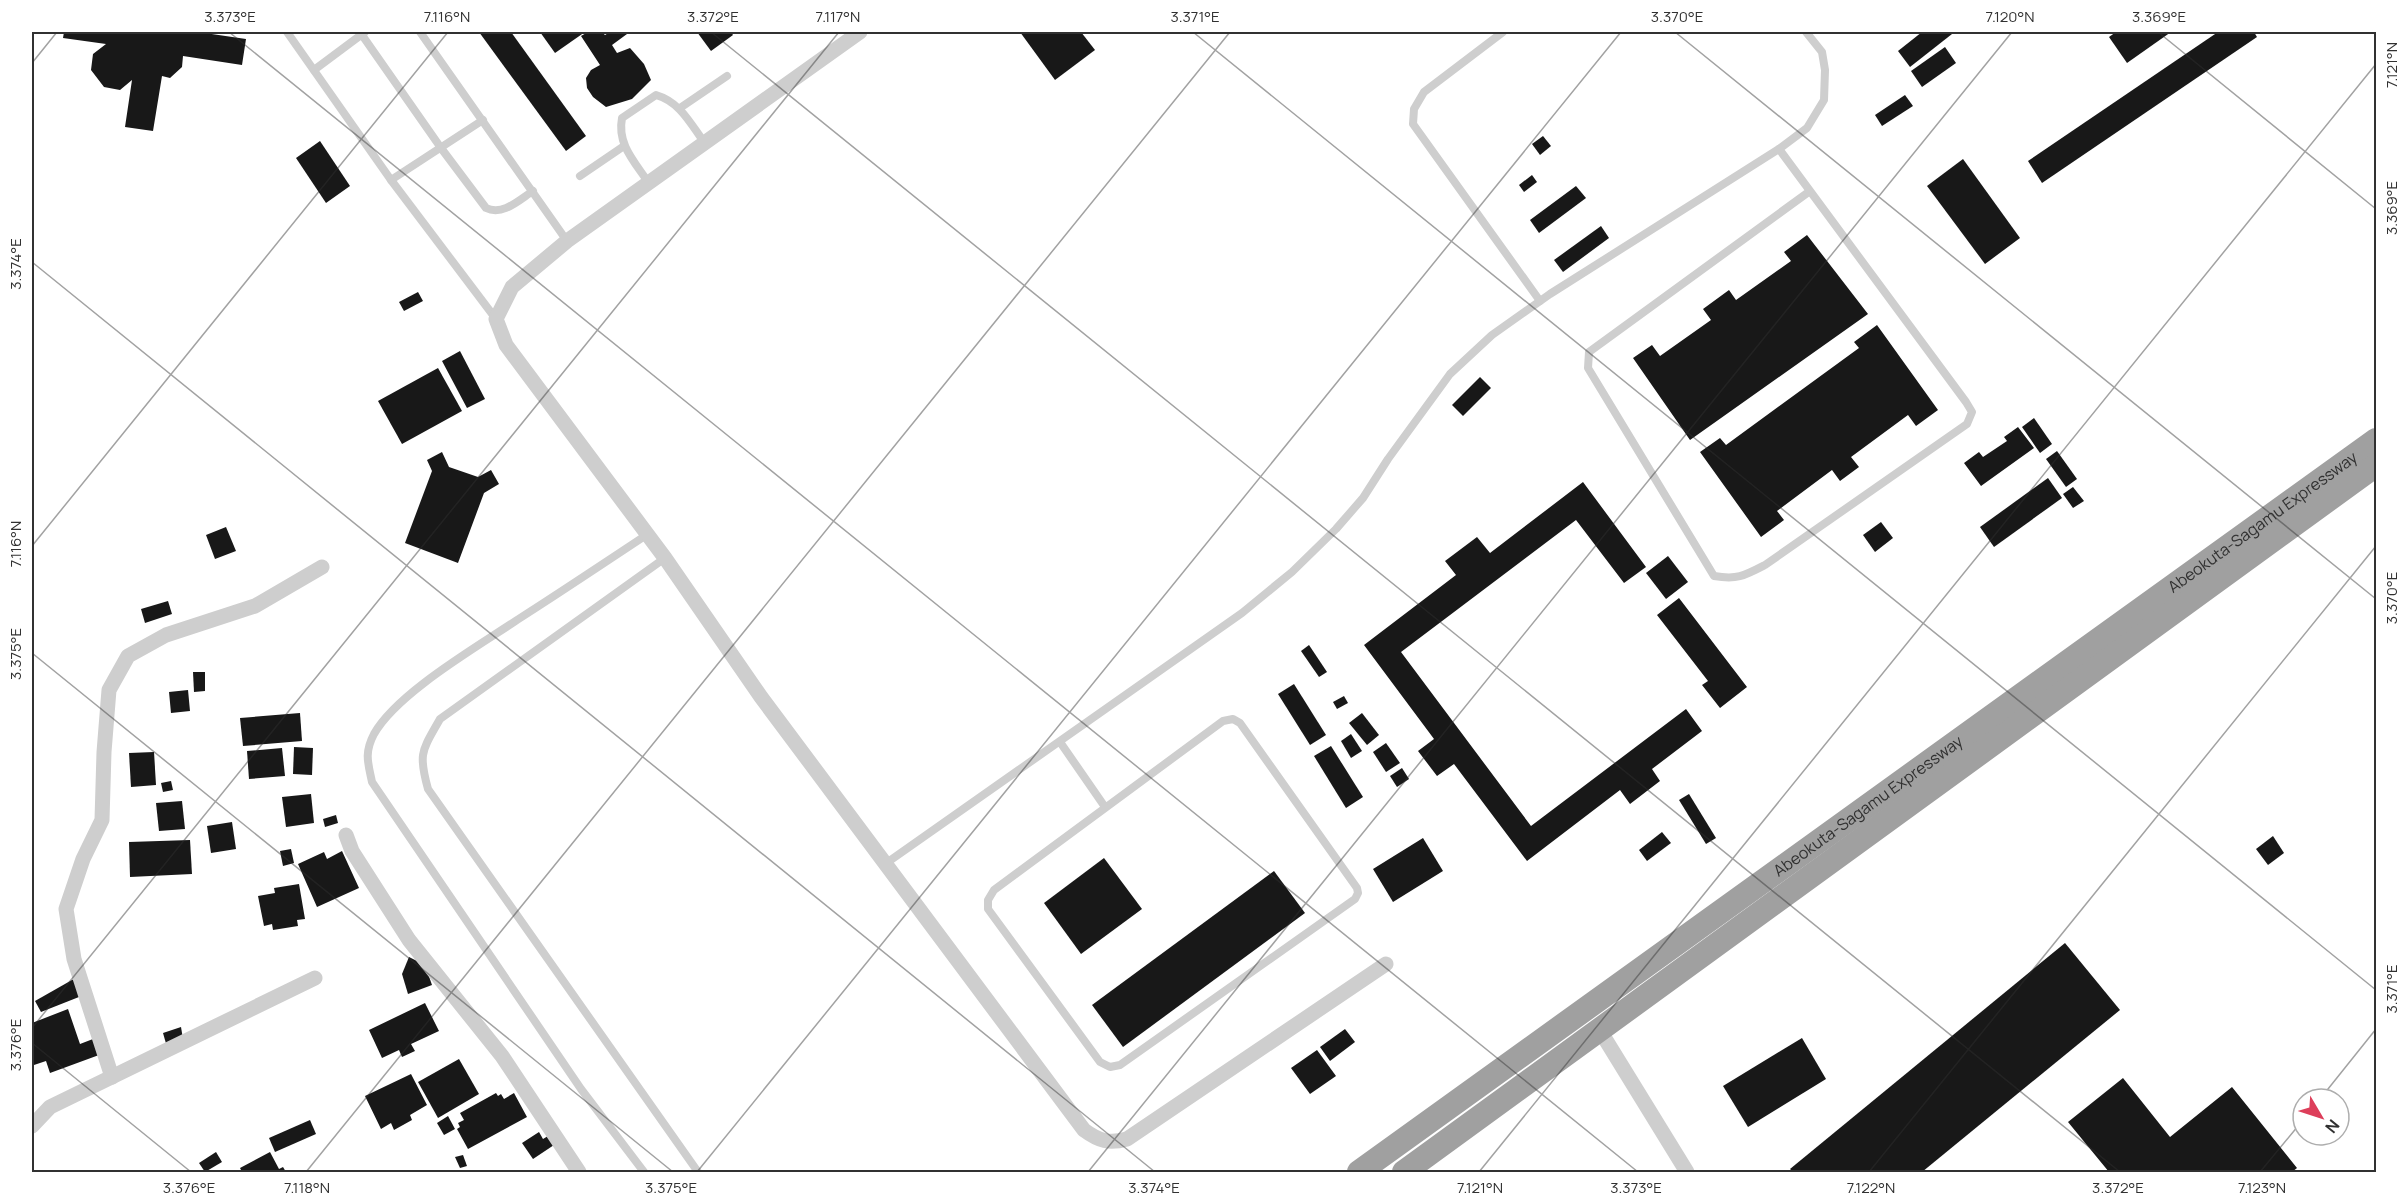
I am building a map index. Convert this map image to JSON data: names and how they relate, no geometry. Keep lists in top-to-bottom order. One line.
{"streets":{"highway":["Abeokuta-Sagamu Expressway"]},"north":"bottom right","coordinates":["3.373°E","7.116°N","3.372°E","7.117°N","3.371°E","3.370°E","7.120°N","3.369°E","7.121°N","3.374°E","3.375°E","3.376°E","7.118°N","7.122°N","7.123°N"]}
